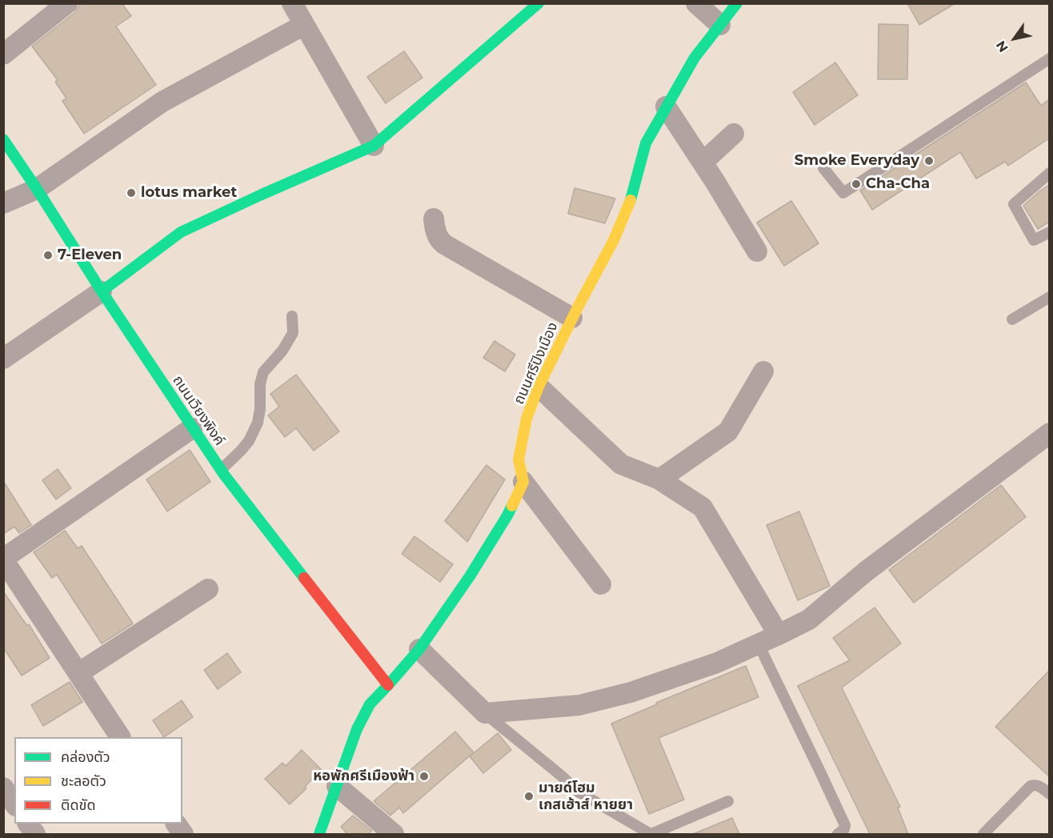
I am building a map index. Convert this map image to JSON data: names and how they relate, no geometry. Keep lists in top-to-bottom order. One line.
{"streets":{"street":["ถนนศรีปิงเมือง","ถนนเวียงพิงค์"]},"places":["Smoke Everyday","Cha-Cha","lotus market","7-Eleven","หอพักศรีเมืองฟ้า","มายด์โฮม เกสเฮ้าส์ หายยา"],"legend":["คล่องตัว","ชะลอตัว","ติดขัด"],"north":"bottom left"}
